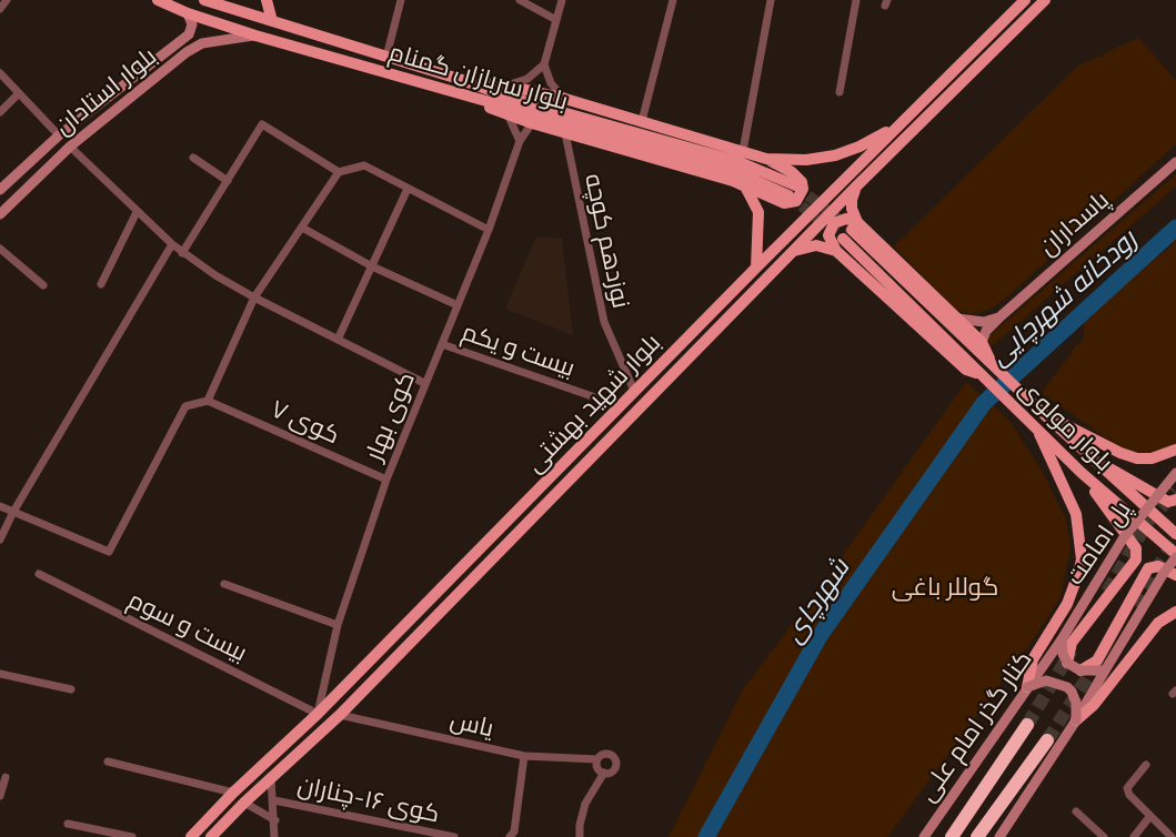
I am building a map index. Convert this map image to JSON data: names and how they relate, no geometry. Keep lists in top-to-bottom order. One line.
{"streets":{"main road":["بلوار سربازان گمنام","بلوار استادان","پاسداران","بلوار شهید بهشتی","بلوار مولوی","پل امامت","کنار گذر امام علی"],"street":["نوزدهم کوچه","بیست و یکم","کوی بهار","کوی ۷","بیست و سوم","یاس","کوی ۱۶-چناران"]},"crossings":[["بلوار سربازان گمنام","بلوار استادان"],["نوزدهم کوچه","بلوار شهید بهشتی"],["بیست و یکم","بلوار شهید بهشتی"],["بیست و یکم","کوی بهار"],["بلوار شهید بهشتی","کوی بهار"],["بلوار شهید بهشتی","بیست و سوم"],["بلوار شهید بهشتی","یاس"],["کوی بهار","کوی ۷"],["کوی بهار","بیست و سوم"],["پل امامت","کنار گذر امام علی"]],"water":["رودخانه شهرچایی","شهرچای"],"parks":["گوللر باغی"]}
